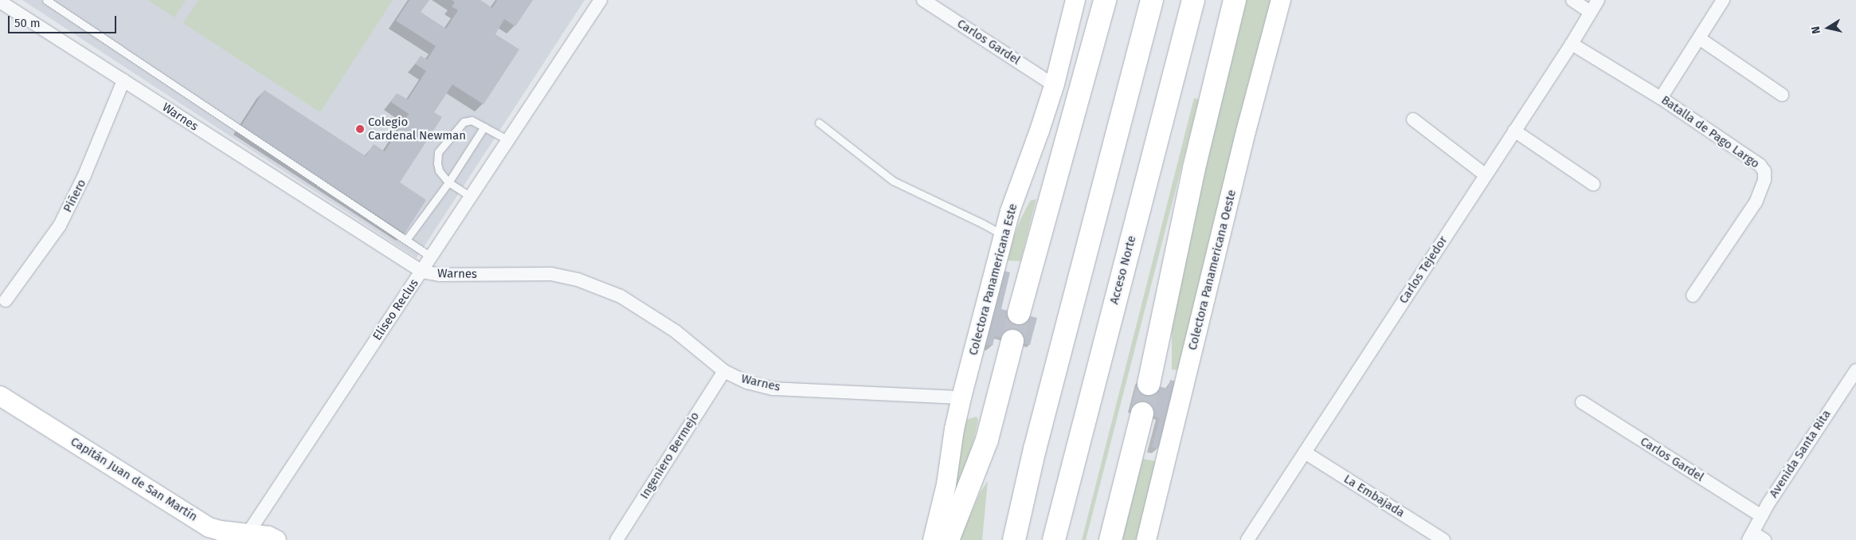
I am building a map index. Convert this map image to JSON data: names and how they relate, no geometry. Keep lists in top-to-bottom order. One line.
{"streets":{"highway":["Acceso Norte"],"street":["Carlos Gardel","Warnes","Batalla de Pago Largo","Piñero","Colectora Panamericana Oeste","Carlos Tejedor","Colectora Panamericana Este","Eliseo Reclus","Avenida Santa Rita","Ingeniero Bermejo","Capitán Juan de San Martín","La Embajada"]},"crossings":[["Carlos Gardel","Colectora Panamericana Este"],["Carlos Gardel","Avenida Santa Rita"],["Warnes","Piñero"],["Warnes","Colectora Panamericana Este"],["Warnes","Eliseo Reclus"],["Warnes","Ingeniero Bermejo"],["Batalla de Pago Largo","Carlos Tejedor"],["Carlos Tejedor","La Embajada"],["Eliseo Reclus","Capitán Juan de San Martín"]],"places":["Colegio Cardenal Newman"],"scale_bar":"50 m","north":"left"}
